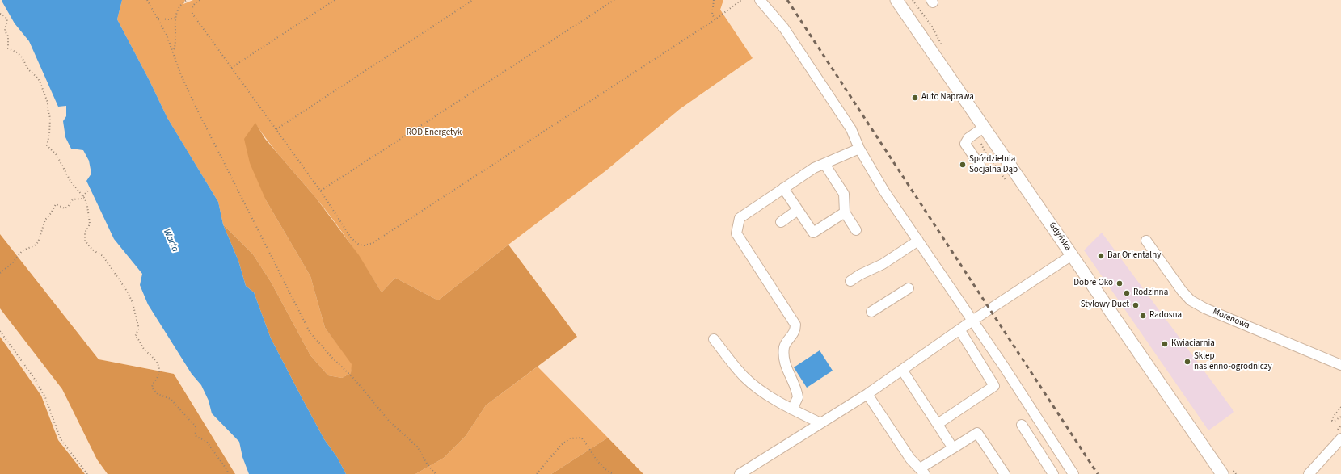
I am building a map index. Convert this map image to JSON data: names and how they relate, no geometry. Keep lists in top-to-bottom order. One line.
{"streets":{"main road":["Gdyńska"],"street":["Morenowa"]},"water":["Warta"],"parks":["ROD Energetyk"],"places":["Auto Naprawa","Spółdzielnia Socjalna Dąb","Bar Orientalny","Dobre Oko","Rodzinna","Stylowy Duet","Radosna","Kwiaciarnia","Sklep nasienno-ogrodniczy"]}
